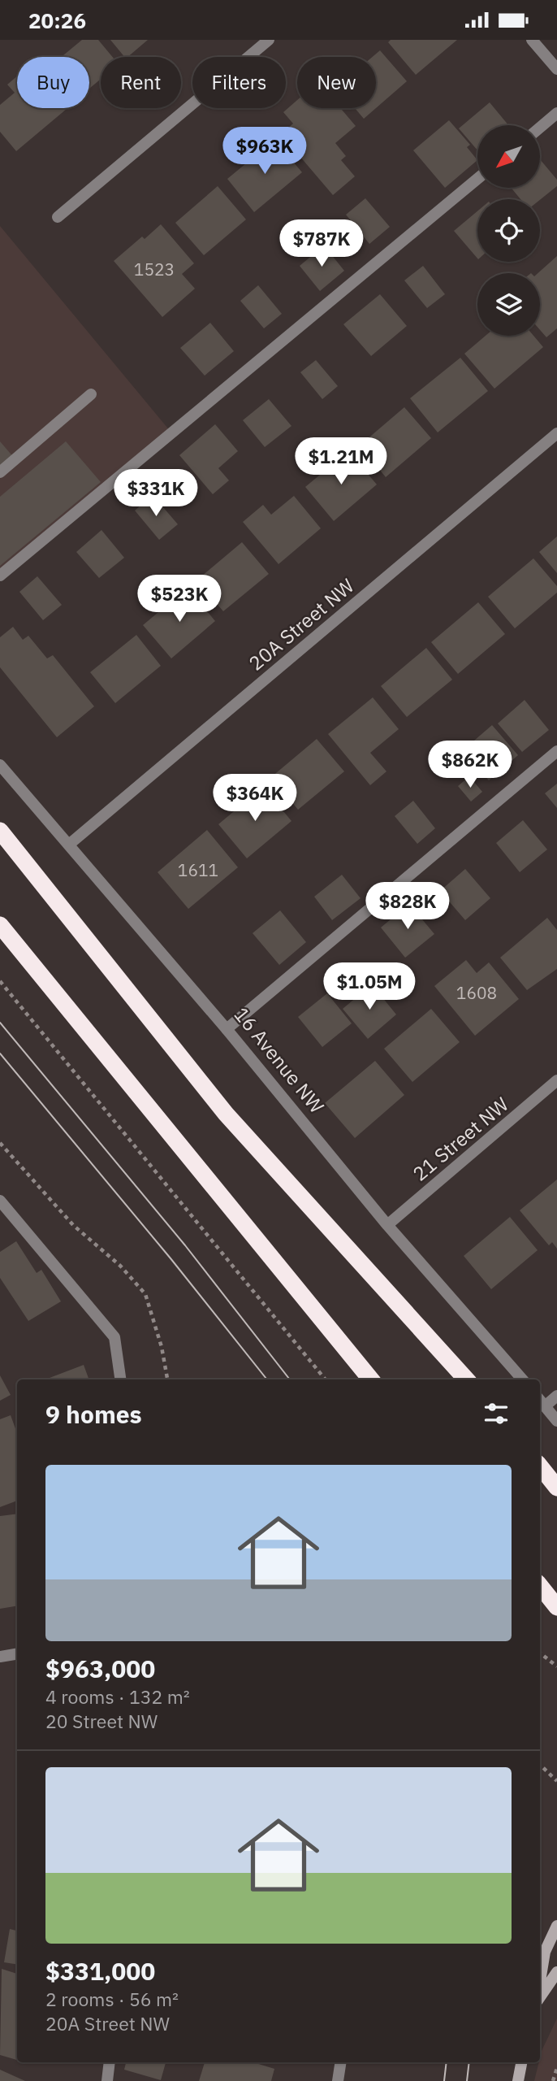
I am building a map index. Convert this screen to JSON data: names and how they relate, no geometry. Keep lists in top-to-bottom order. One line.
{"streets":{"street":["20A Street NW","16 Avenue NW","21 Street NW"]},"crossings":[["20A Street NW","16 Avenue NW"],["16 Avenue NW","21 Street NW"]],"house_numbers":["1523","1611","1608"],"north":"bottom left","page":{"status":"20:26","chip":["Buy","Rent","Filters","New"],"price":["$963K","$787K","$1.21M","$331K","$523K","$862K","$364K","$828K","$1.05M"],"heading":"9 homes","list":[{"name":"$963,000","note":"4 rooms · 132 m² · 20 Street NW"},{"name":"$331,000","note":"2 rooms · 56 m² · 20A Street NW"}]}}
